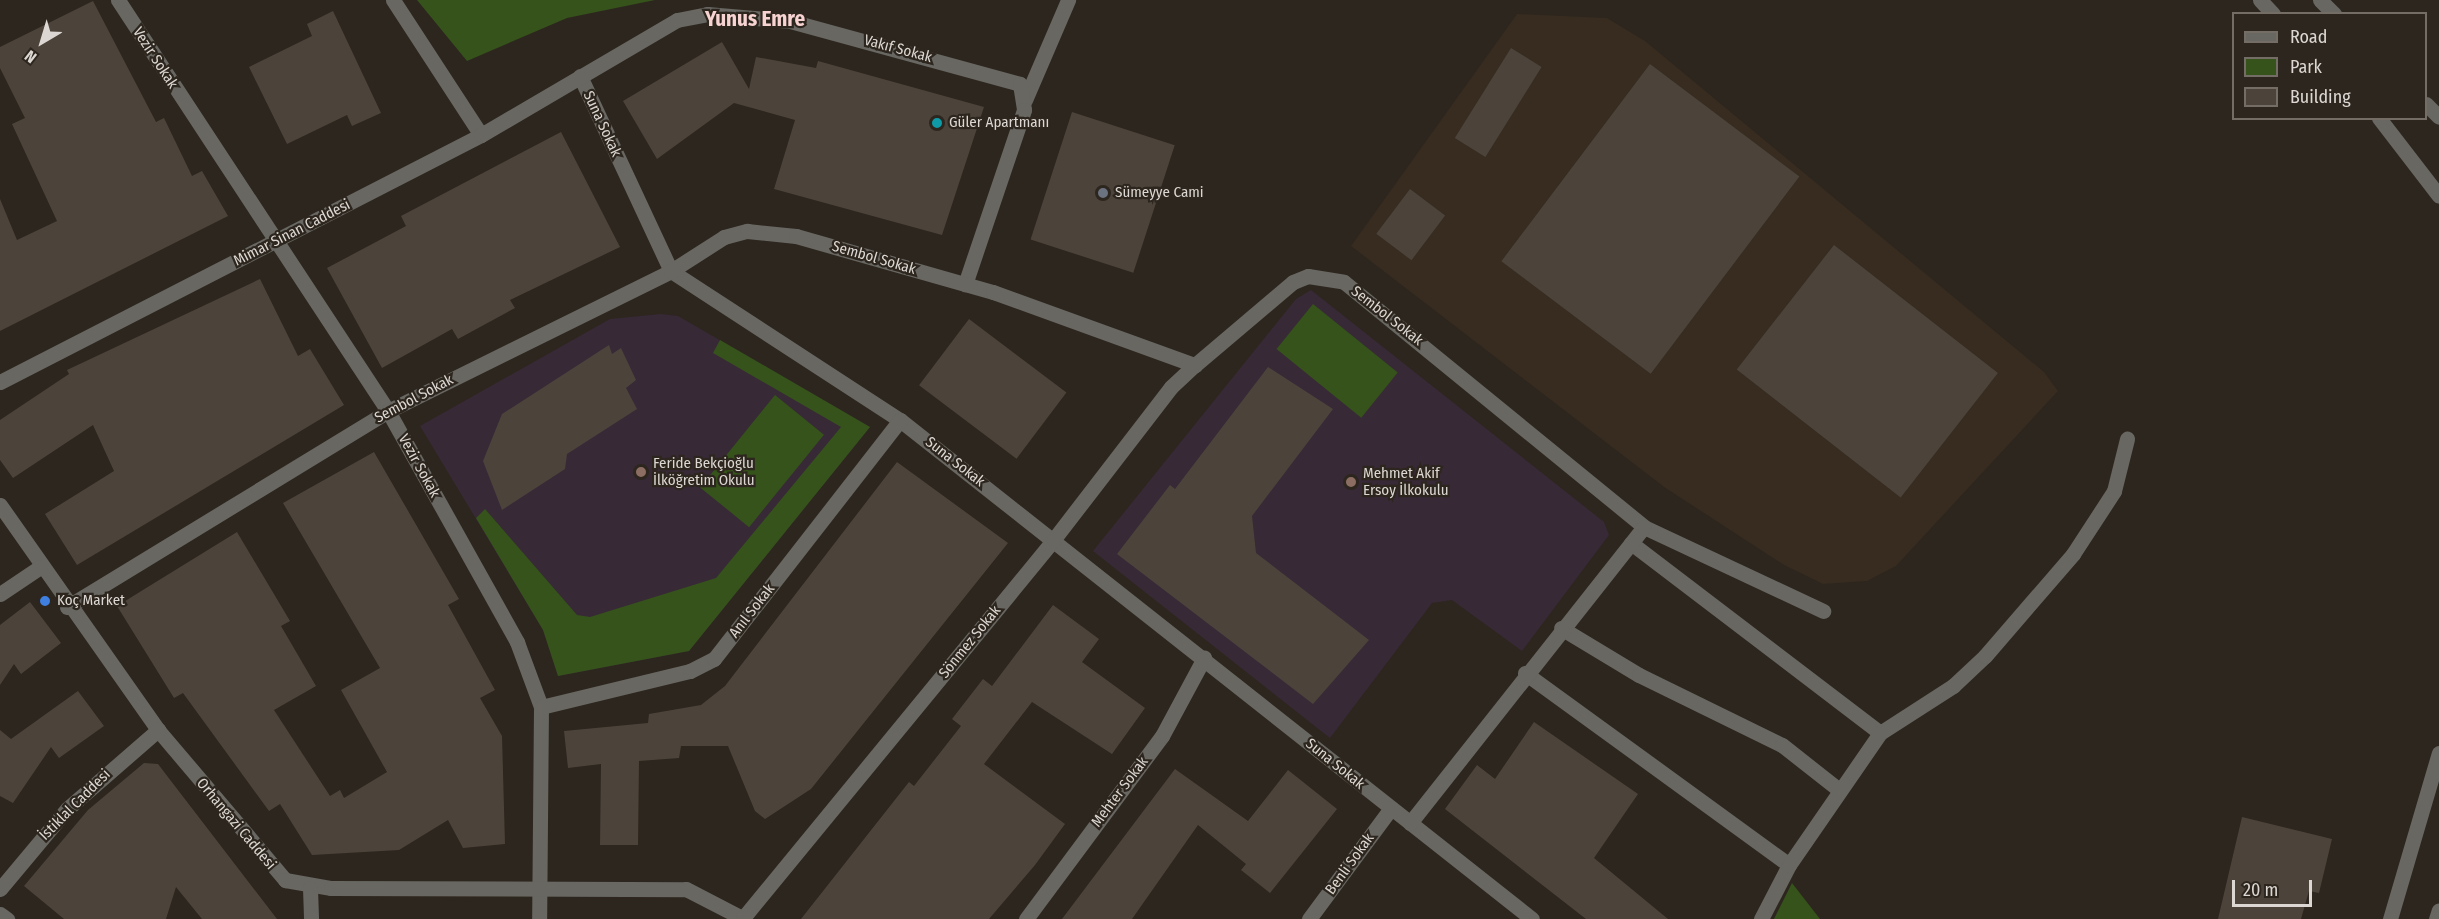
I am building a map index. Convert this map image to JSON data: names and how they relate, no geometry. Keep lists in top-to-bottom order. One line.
{"streets":{"street":["Vakıf Sokak","Vezir Sokak","Suna Sokak","Mimar Sinan Caddesi","Sembol Sokak","Anıl Sokak","Sönmez Sokak","Mehter Sokak","İstiklal Caddesi","Orhangazi Caddesi","Benli Sokak"]},"crossings":[["Vakıf Sokak","Suna Sokak"],["Vakıf Sokak","Mimar Sinan Caddesi"],["Vezir Sokak","Mimar Sinan Caddesi"],["Vezir Sokak","Sembol Sokak"],["Vezir Sokak","Anıl Sokak"],["Vezir Sokak","Orhangazi Caddesi"],["Suna Sokak","Mimar Sinan Caddesi"],["Suna Sokak","Sembol Sokak"],["Suna Sokak","Anıl Sokak"],["Suna Sokak","Sönmez Sokak"],["Suna Sokak","Mehter Sokak"],["Suna Sokak","Benli Sokak"],["Sembol Sokak","Sönmez Sokak"],["Sembol Sokak","Orhangazi Caddesi"],["Sönmez Sokak","Orhangazi Caddesi"],["İstiklal Caddesi","Orhangazi Caddesi"]],"districts":["Yunus Emre"],"places":["Güler Apartmanı","Sümeyye Cami","Feride Bekçioğlu İlköğretim Okulu","Mehmet Akif Ersoy İlkokulu","Koç Market"],"legend":["Road","Park","Building"],"scale_bar":"20 m","north":"bottom left"}
